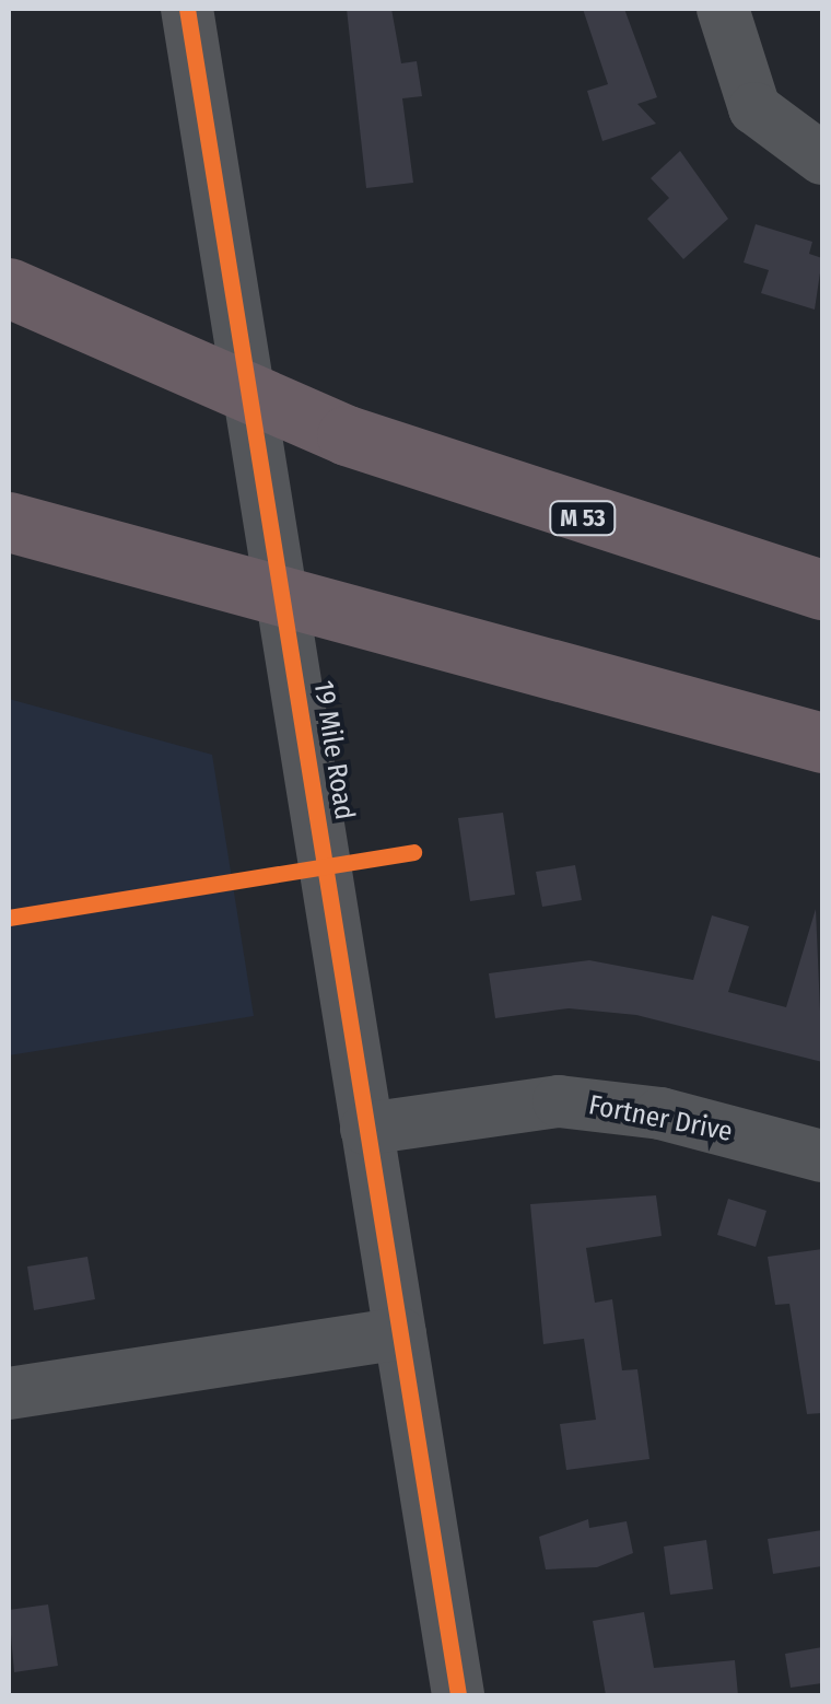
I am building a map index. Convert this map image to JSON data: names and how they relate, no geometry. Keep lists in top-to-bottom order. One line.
{"streets":{"highway":["M 53"],"street":["19 Mile Road","Fortner Drive"]},"crossings":[["19 Mile Road","Fortner Drive"]]}
